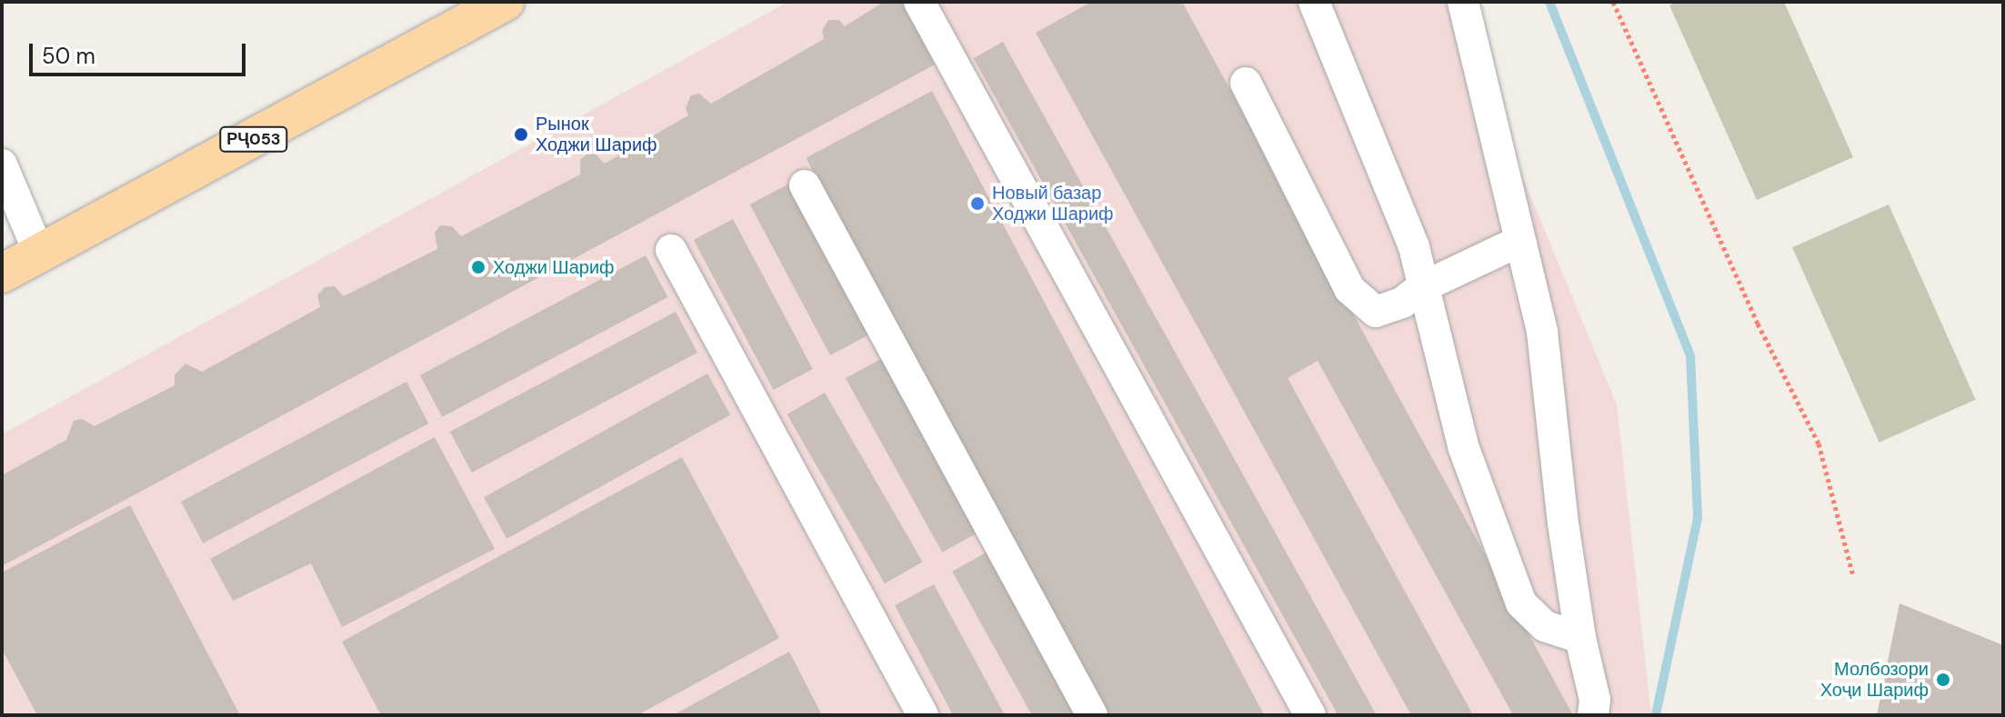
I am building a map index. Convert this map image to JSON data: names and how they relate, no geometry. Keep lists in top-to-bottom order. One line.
{"streets":{"main road":["РҶ053"]},"places":["Рынок Ходжи Шариф","Новый базар Ходжи Шариф","Ходжи Шариф","Молбозори Хоҷи Шариф"],"scale_bar":"50 m"}
